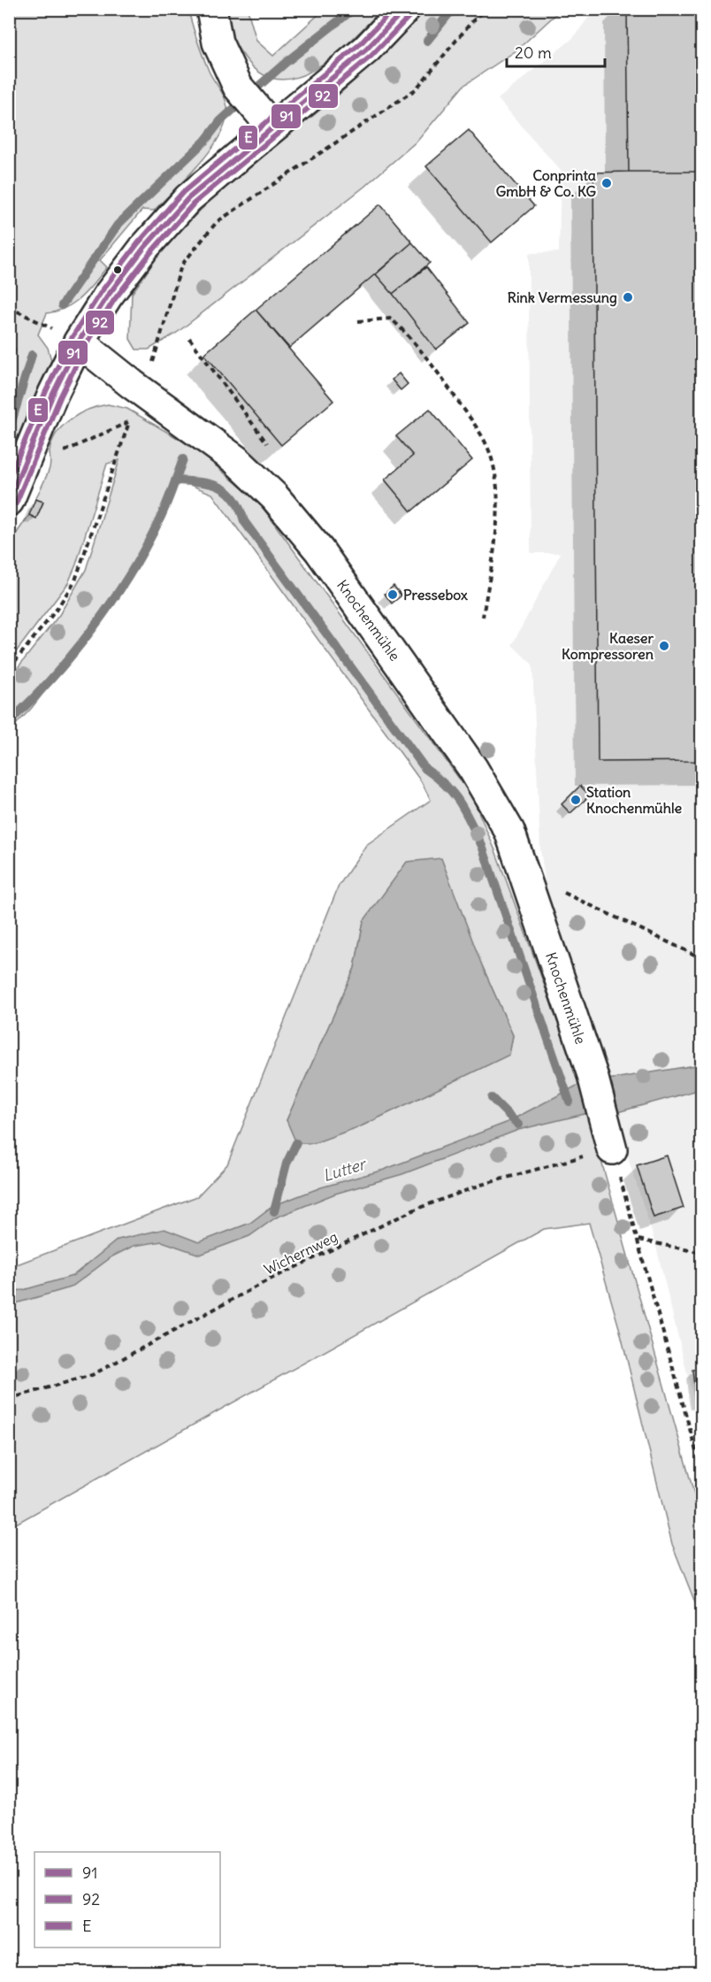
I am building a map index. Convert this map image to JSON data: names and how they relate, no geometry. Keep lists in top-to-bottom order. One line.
{"streets":{"street":["Knochenmühle"],"path":["Wichernweg"]},"crossings":[["Knochenmühle","Wichernweg"]],"water":["Lutter"],"places":["Conprinta GmbH & Co. KG","Rink Vermessung","Pressebox","Kaeser Kompressoren","Station Knochenmühle"],"lines":["transit line 91","transit line E","transit line 92"],"legend":["91","92","E"],"scale_bar":"20 m"}
